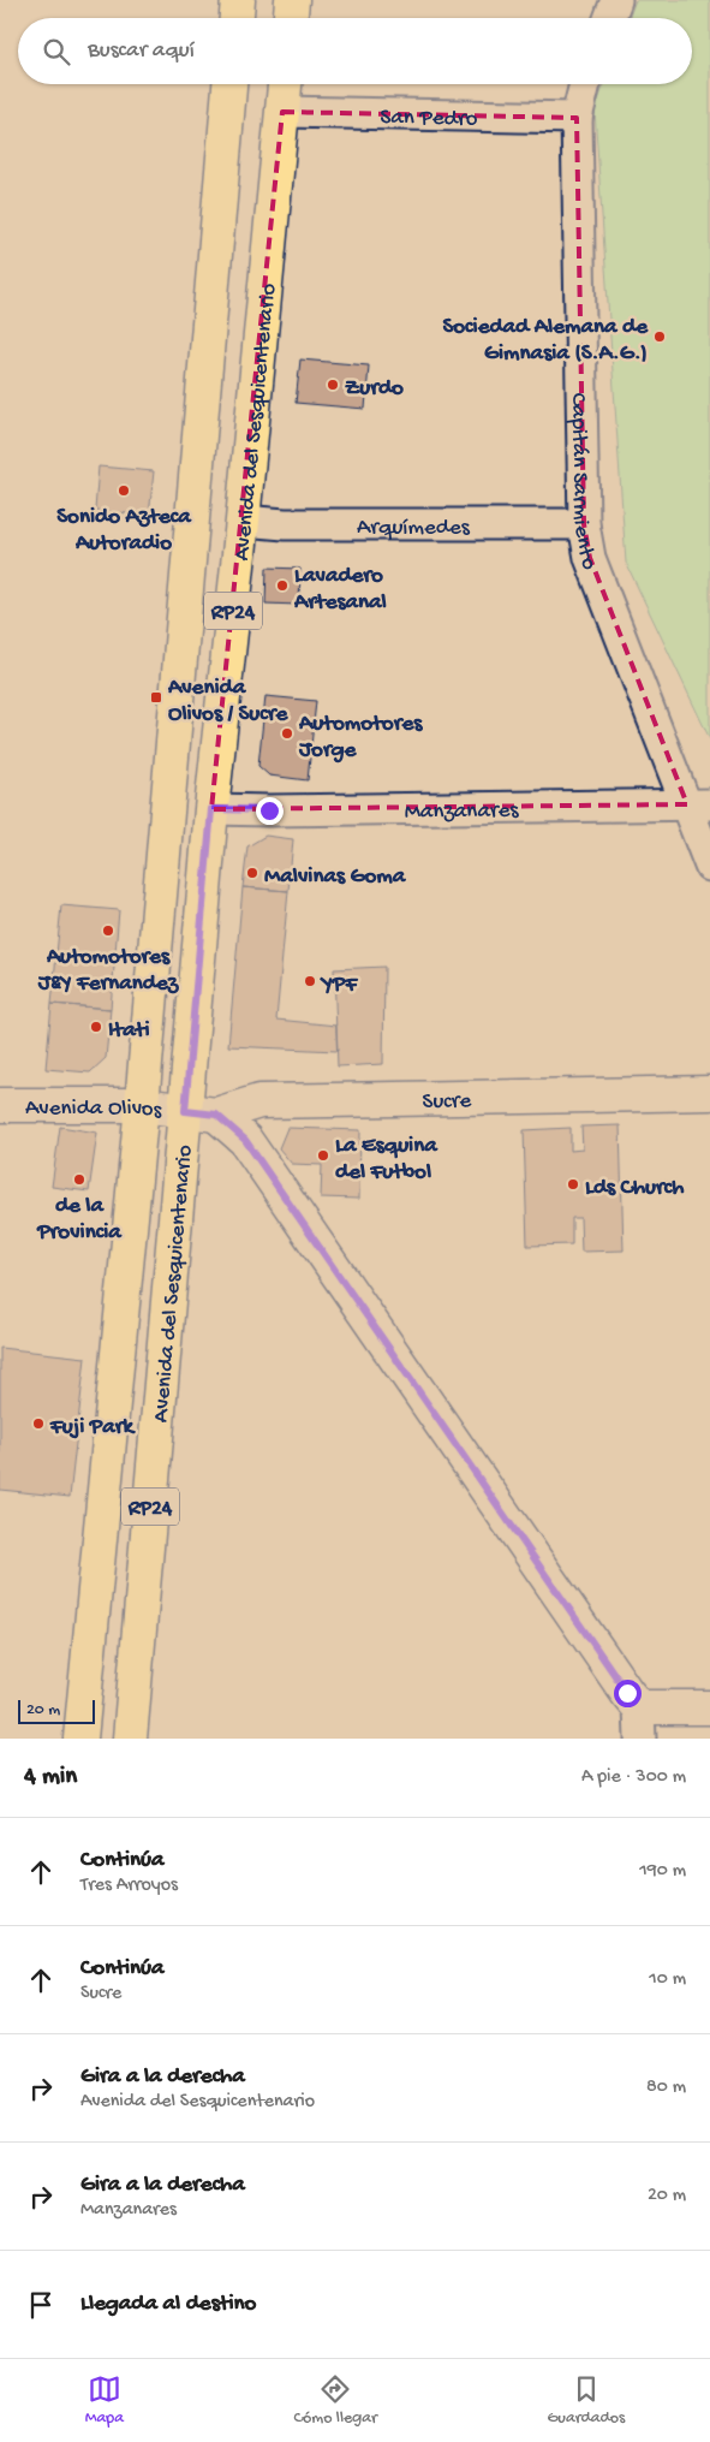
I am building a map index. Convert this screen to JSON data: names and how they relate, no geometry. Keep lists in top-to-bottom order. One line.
{"streets":{"main road":["Avenida del Sesquicentenario","RP24"],"street":["San Pedro","Capitán Sarmiento","Arquímedes","Manzanares","Sucre","Avenida Olivos"]},"crossings":[["San Pedro","Avenida del Sesquicentenario"],["San Pedro","Capitán Sarmiento"],["Avenida del Sesquicentenario","Arquímedes"],["Avenida del Sesquicentenario","Manzanares"],["Avenida del Sesquicentenario","Sucre"],["Avenida del Sesquicentenario","Avenida Olivos"],["Capitán Sarmiento","Arquímedes"],["Capitán Sarmiento","Manzanares"],["Sucre","Avenida Olivos"]],"places":{"other":["Sociedad Alemana de Gimnasia (S.A.G.)","Zurdo","Sonido Azteca Autoradio","Lavadero Artesanal","Automotores Jorge","Malvinas Goma","Automotores J&Y Fernandez","YPF","Itati","La Esquina del Futbol","de la Provincia","Lds Church","Fuji Park"],"transit":["Avenida Olivos / Sucre"]},"scale_bar":"20 m","page":{"search":"Buscar aquí","scale":"20 m","heading":["4 min","A pie · 300 m"],"list":[["Continúa","Tres Arroyos","190 m"],["Continúa","Sucre","10 m"],["Gira a la derecha","Avenida del Sesquicentenario","80 m"],["Gira a la derecha","Manzanares","20 m"],"Llegada al destino"],"nav":["Mapa","Cómo llegar","Guardados"]}}
